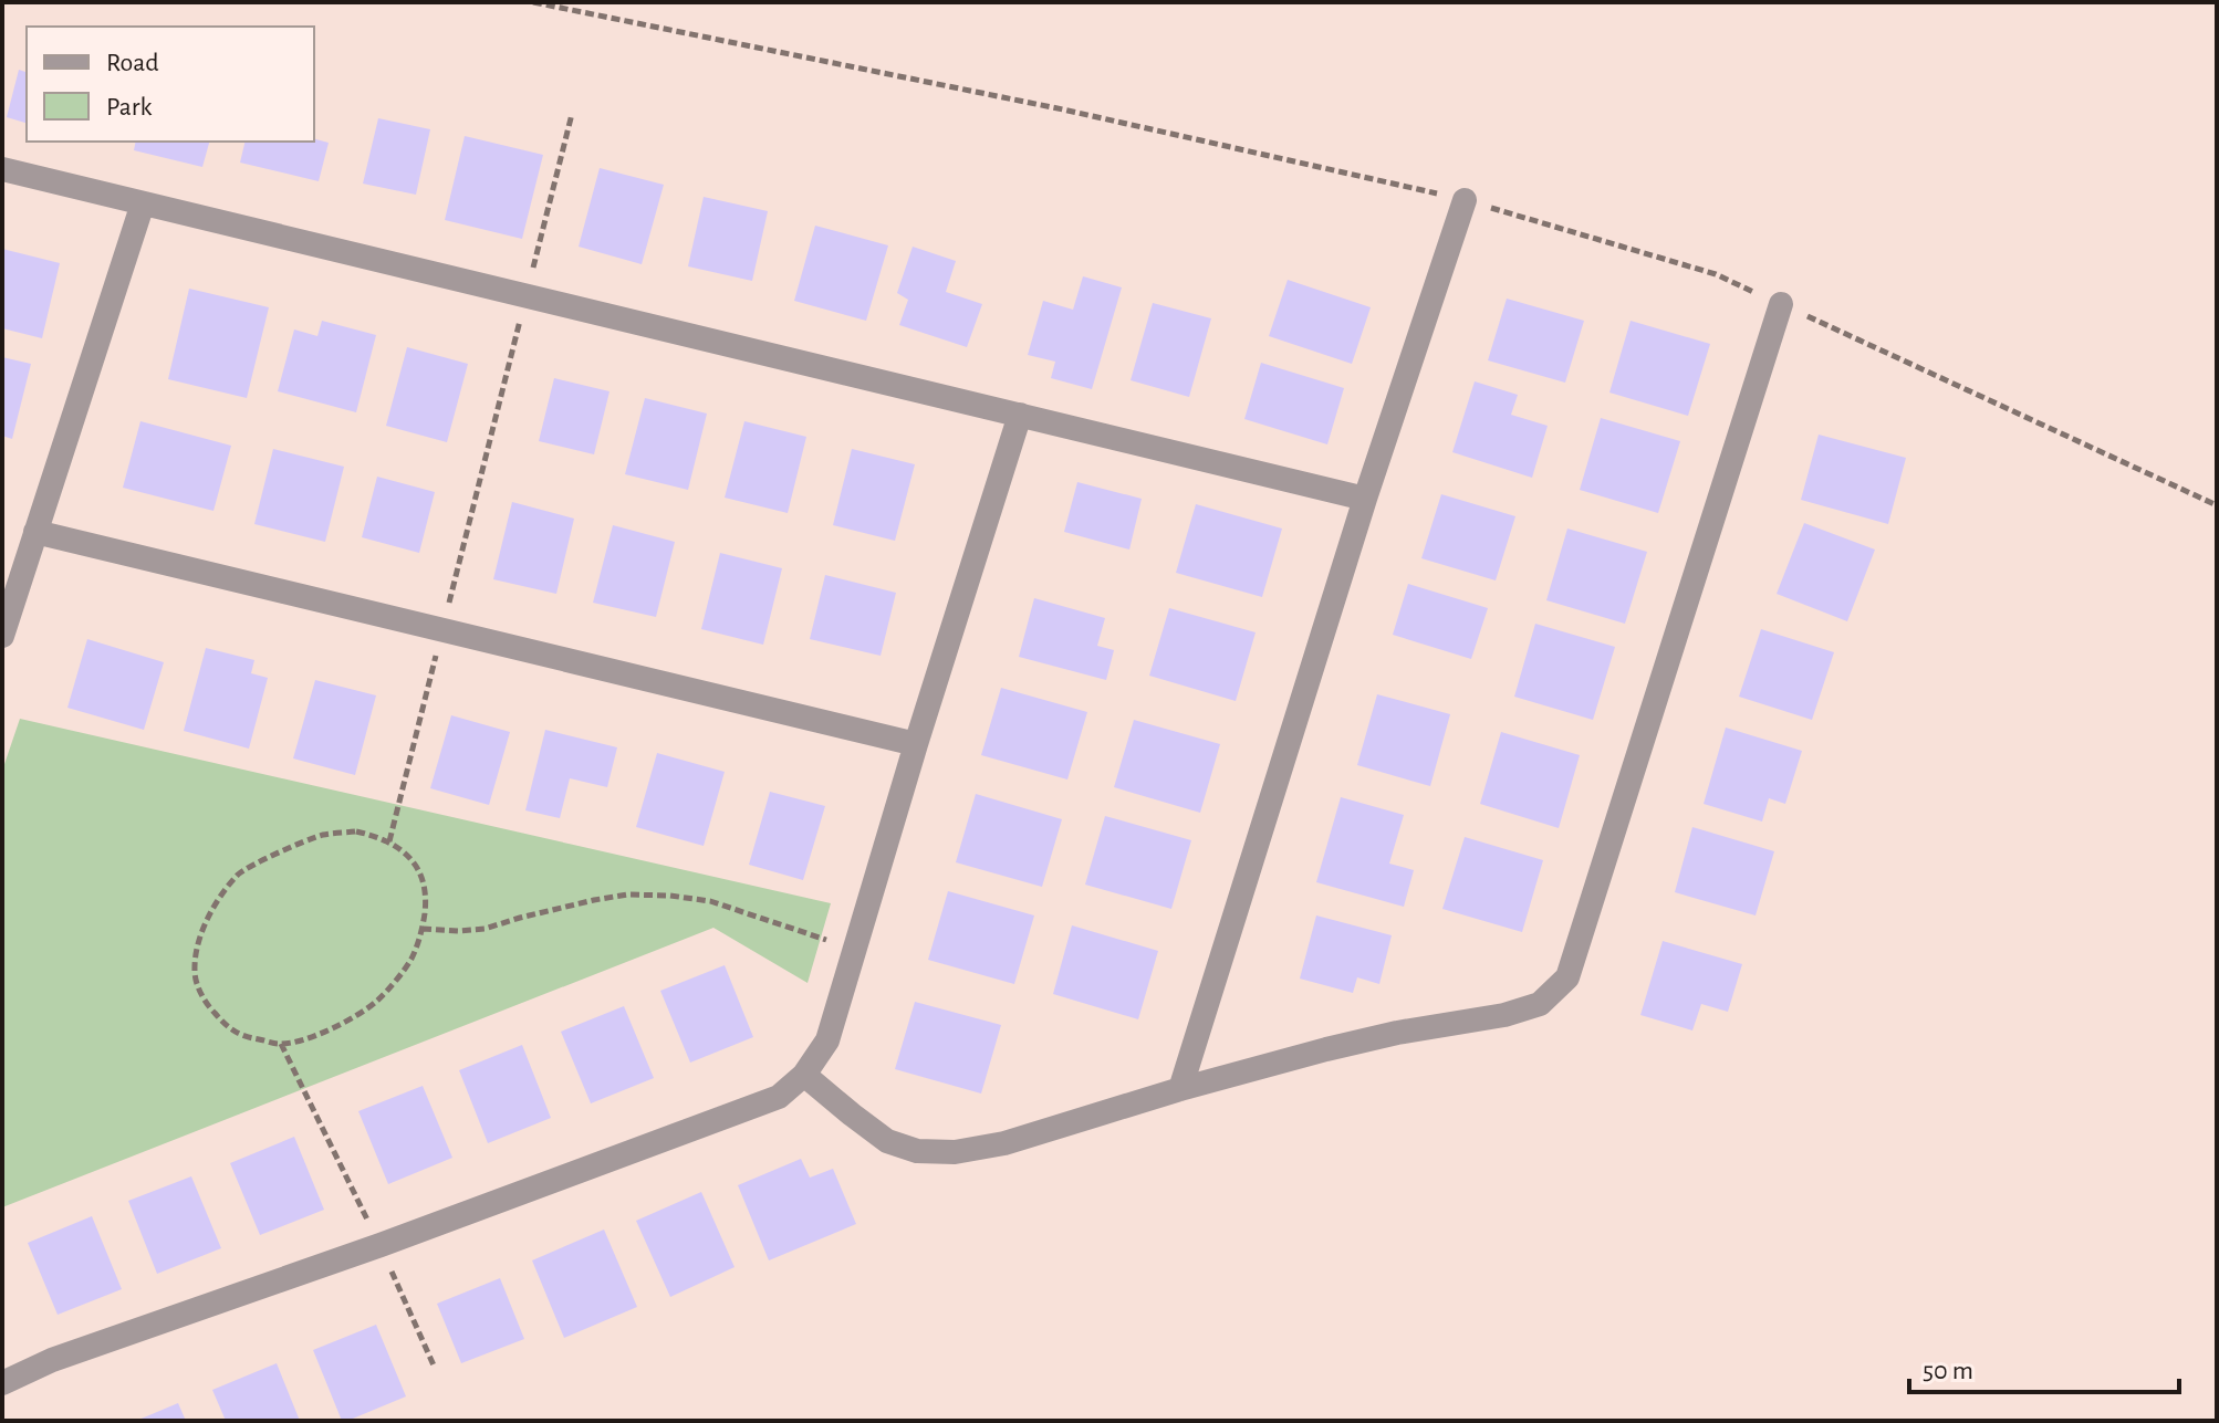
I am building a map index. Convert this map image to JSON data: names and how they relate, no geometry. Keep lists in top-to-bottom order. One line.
{"legend":["Road","Park"],"scale_bar":"50 m"}
